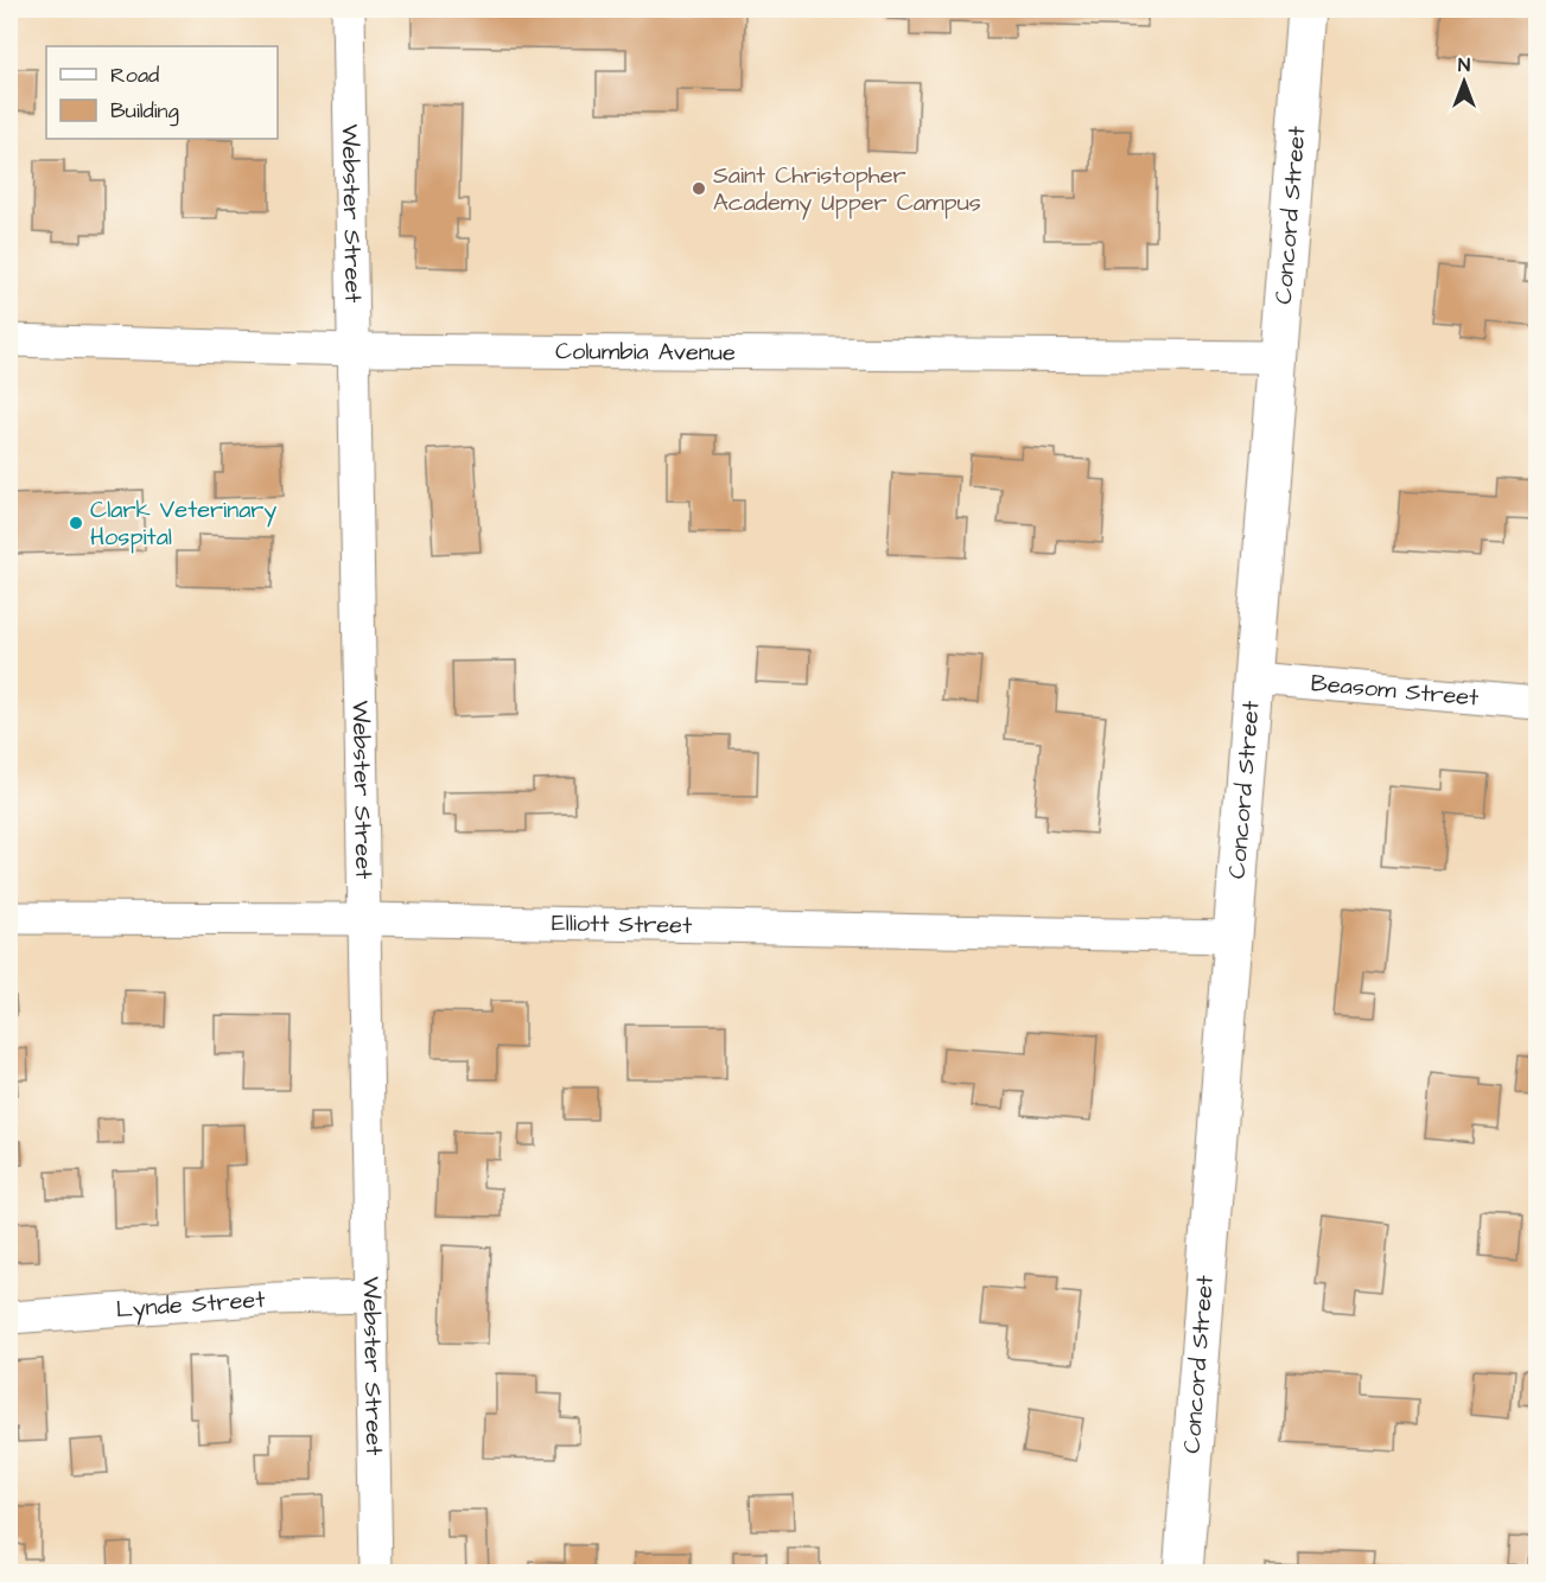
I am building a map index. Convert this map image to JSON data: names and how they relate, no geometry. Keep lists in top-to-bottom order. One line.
{"streets":{"main road":["Concord Street"],"street":["Webster Street","Columbia Avenue","Beasom Street","Elliott Street","Lynde Street"]},"crossings":[["Webster Street","Columbia Avenue"],["Webster Street","Elliott Street"],["Webster Street","Lynde Street"],["Concord Street","Columbia Avenue"],["Concord Street","Beasom Street"],["Concord Street","Elliott Street"]],"places":["Saint Christopher Academy Upper Campus","Clark Veterinary Hospital"],"legend":["Road","Building"],"north":"top"}
